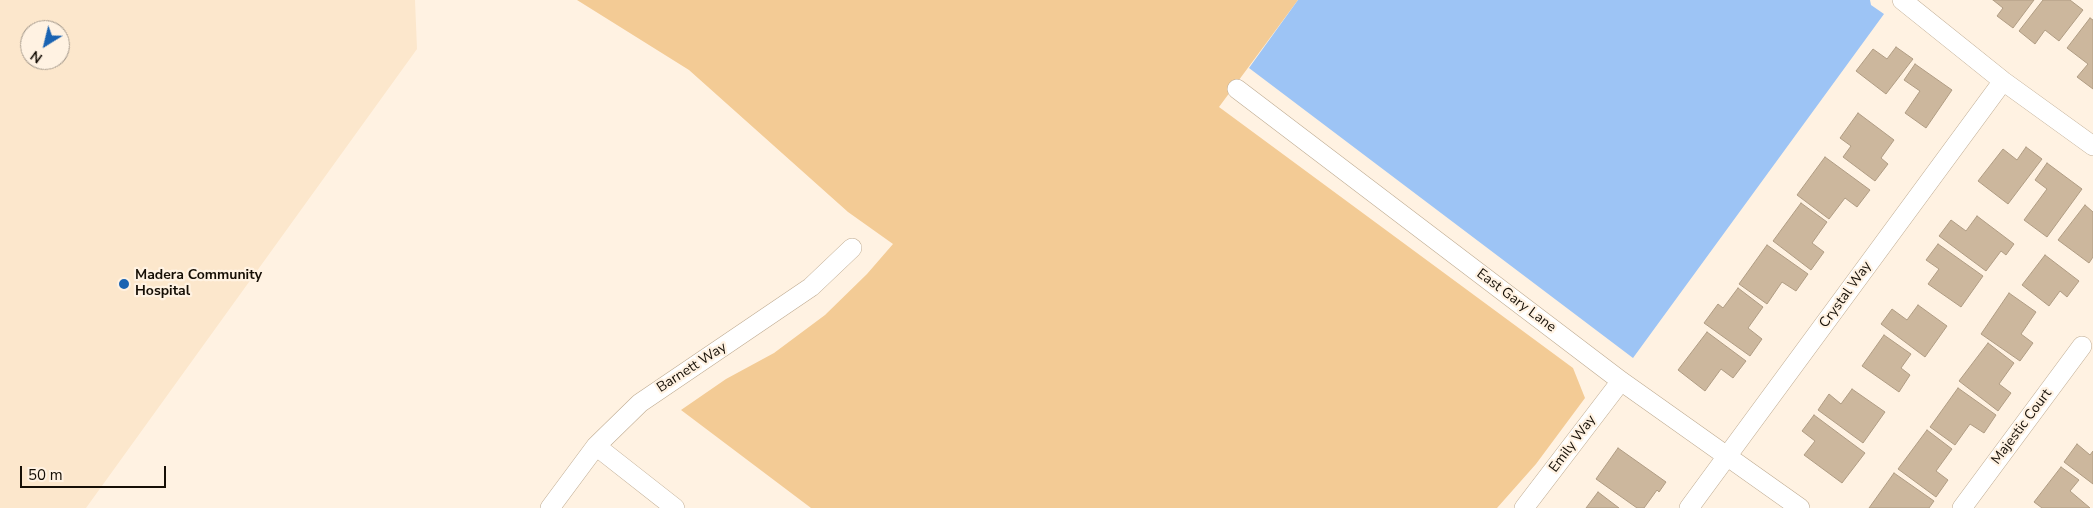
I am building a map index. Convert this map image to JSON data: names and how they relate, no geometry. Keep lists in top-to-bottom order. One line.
{"streets":{"street":["Crystal Way","East Gary Lane","Barnett Way","Majestic Court","Emily Way"]},"crossings":[["Crystal Way","East Gary Lane"],["East Gary Lane","Emily Way"]],"places":["Madera Community Hospital"],"scale_bar":"50 m","north":"bottom left"}
